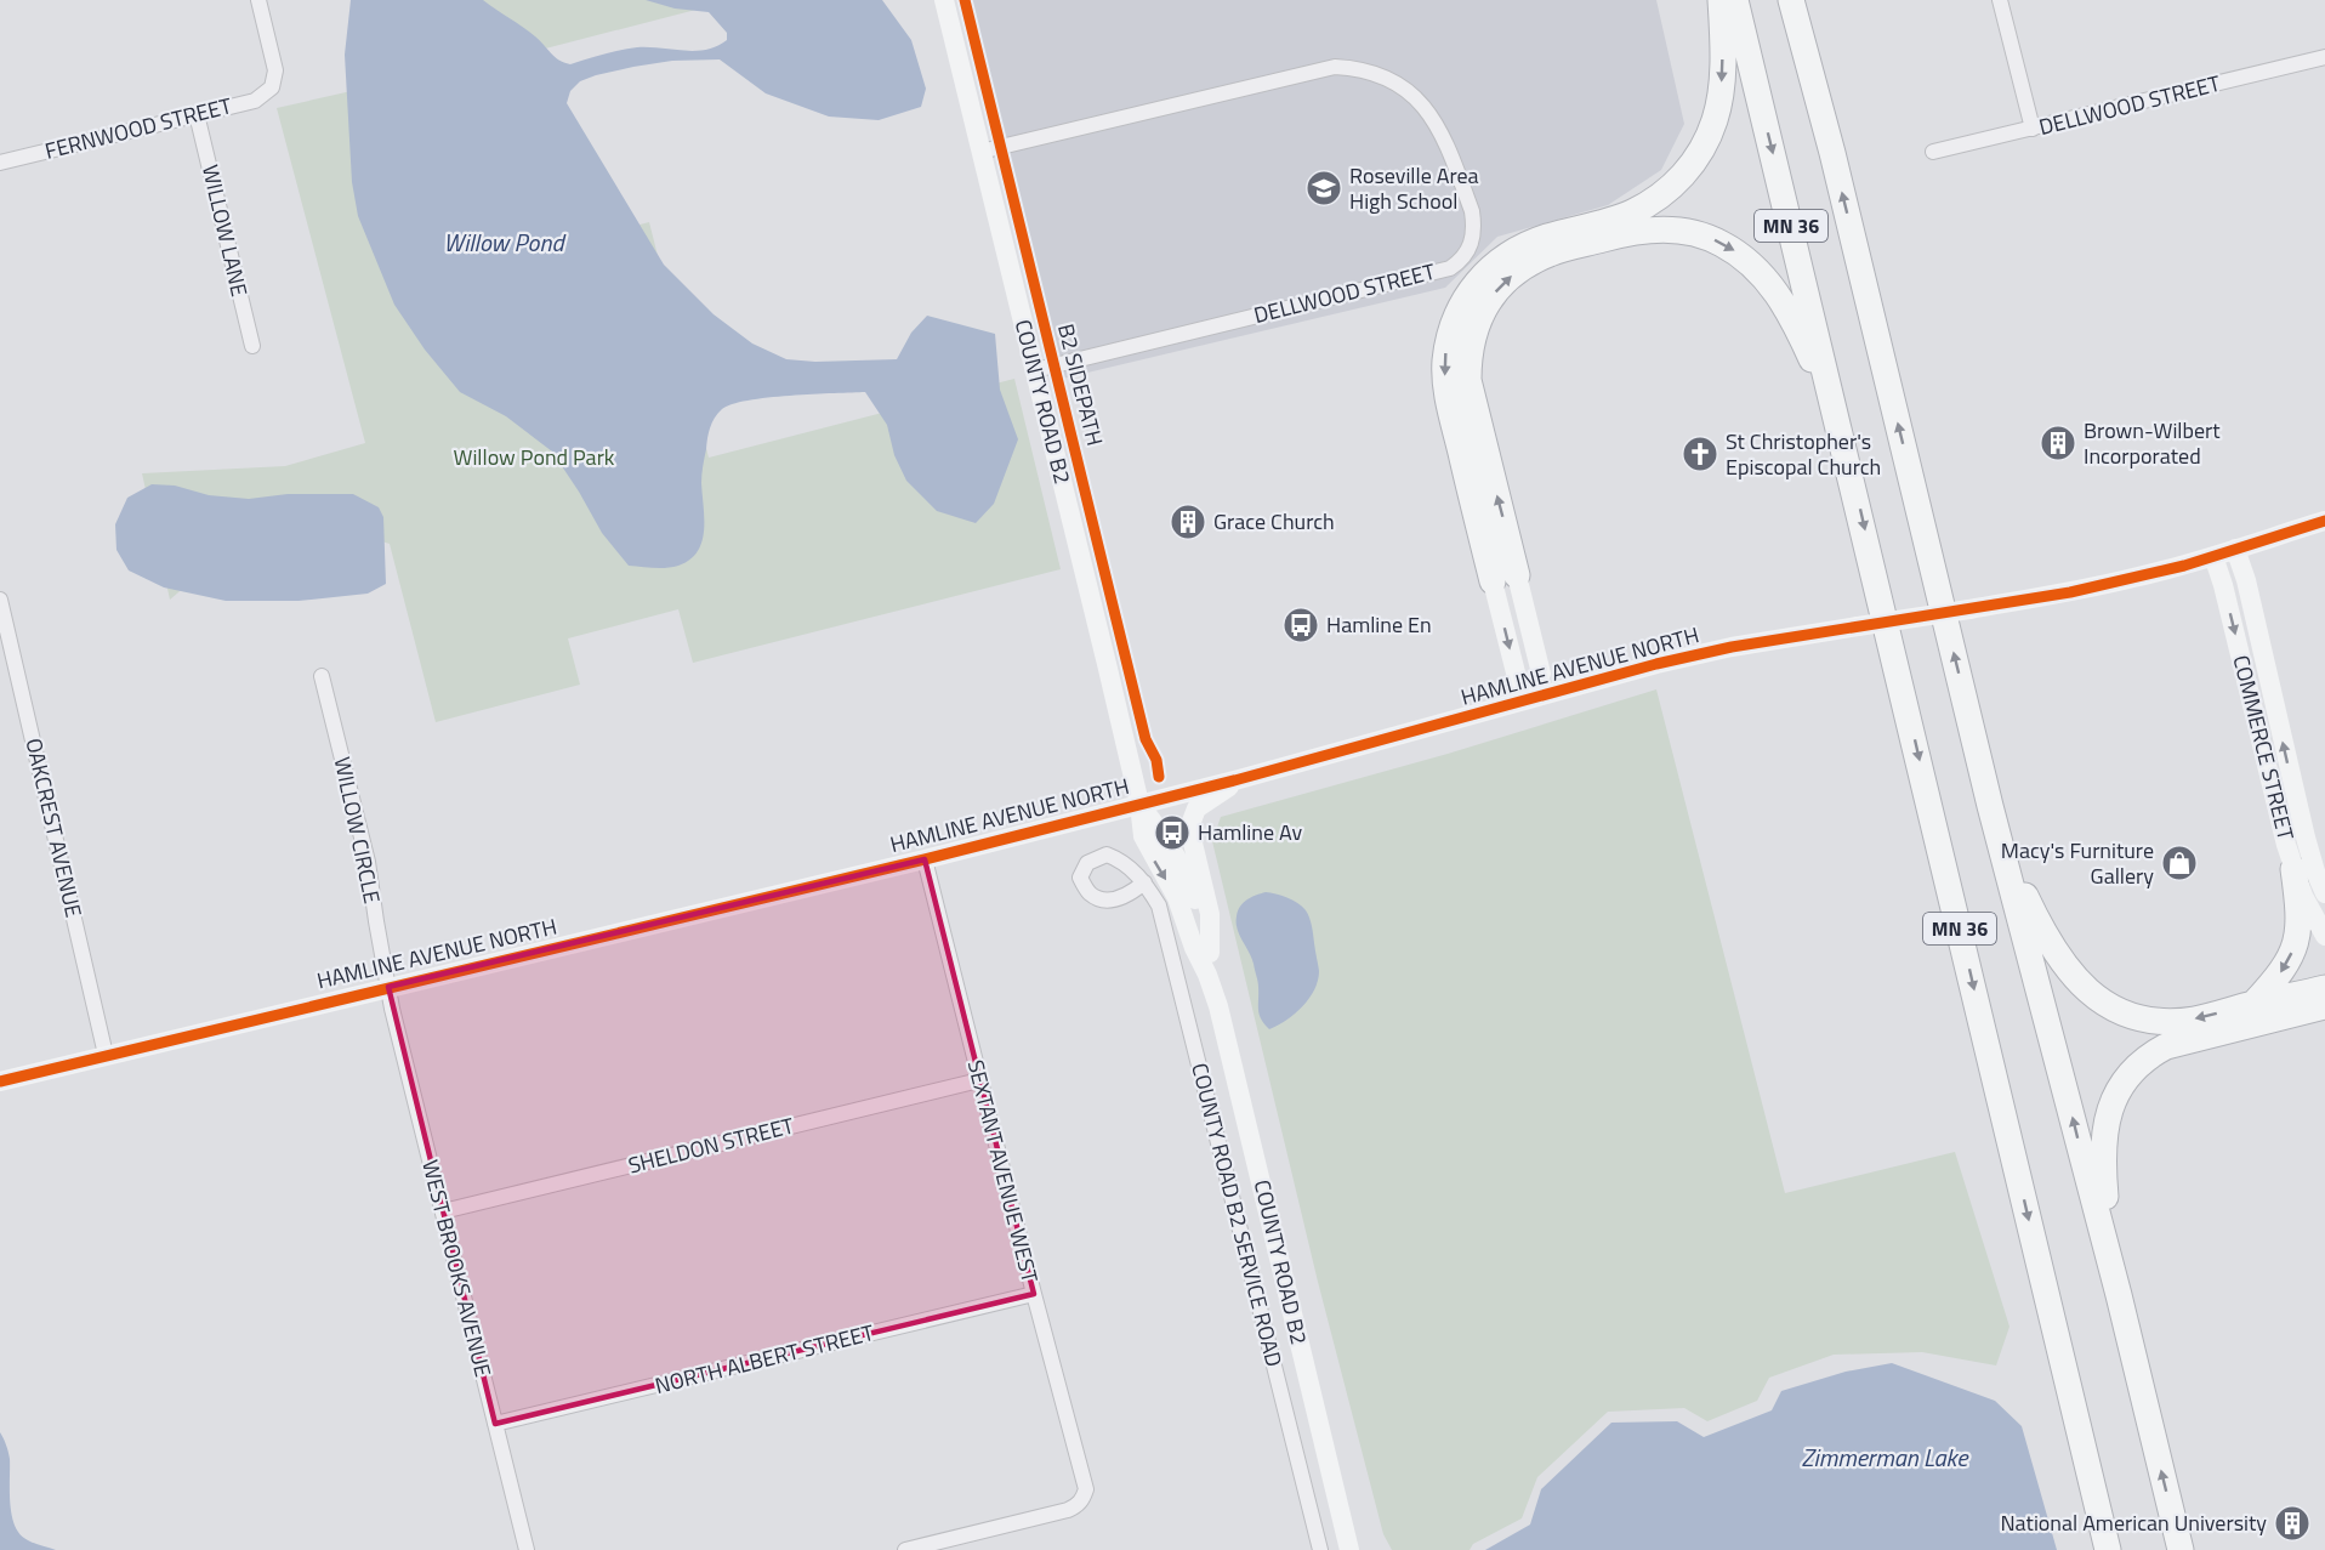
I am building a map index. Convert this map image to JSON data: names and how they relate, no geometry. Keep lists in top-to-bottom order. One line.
{"streets":{"highway":["MN 36"],"street":["DELLWOOD STREET","FERNWOOD STREET","WILLOW LANE","COUNTY ROAD B2","HAMLINE AVENUE NORTH","COMMERCE STREET","OAKCREST AVENUE","WILLOW CIRCLE","SHELDON STREET","SEXTANT AVENUE WEST","COUNTY ROAD B2 SERVICE ROAD","WEST BROOKS AVENUE","NORTH ALBERT STREET"],"cycle path":["B2 SIDEPATH"]},"crossings":[["DELLWOOD STREET","COUNTY ROAD B2"],["FERNWOOD STREET","WILLOW LANE"],["COUNTY ROAD B2","HAMLINE AVENUE NORTH"],["HAMLINE AVENUE NORTH","COMMERCE STREET"],["HAMLINE AVENUE NORTH","OAKCREST AVENUE"],["HAMLINE AVENUE NORTH","WILLOW CIRCLE"],["HAMLINE AVENUE NORTH","SEXTANT AVENUE WEST"],["HAMLINE AVENUE NORTH","WEST BROOKS AVENUE"],["WILLOW CIRCLE","WEST BROOKS AVENUE"],["SHELDON STREET","SEXTANT AVENUE WEST"],["SHELDON STREET","WEST BROOKS AVENUE"],["SEXTANT AVENUE WEST","NORTH ALBERT STREET"],["WEST BROOKS AVENUE","NORTH ALBERT STREET"]],"water":["Willow Pond","Zimmerman Lake"],"parks":["Willow Pond Park"],"places":{"school or university":["Roseville Area High School"],"building":["Brown-Wilbert Incorporated","Grace Church","National American University"],"church":["St Christopher's Episcopal Church"],"bus stop":["Hamline En","Hamline Av"],"shop":["Macy's Furniture Gallery"]}}
